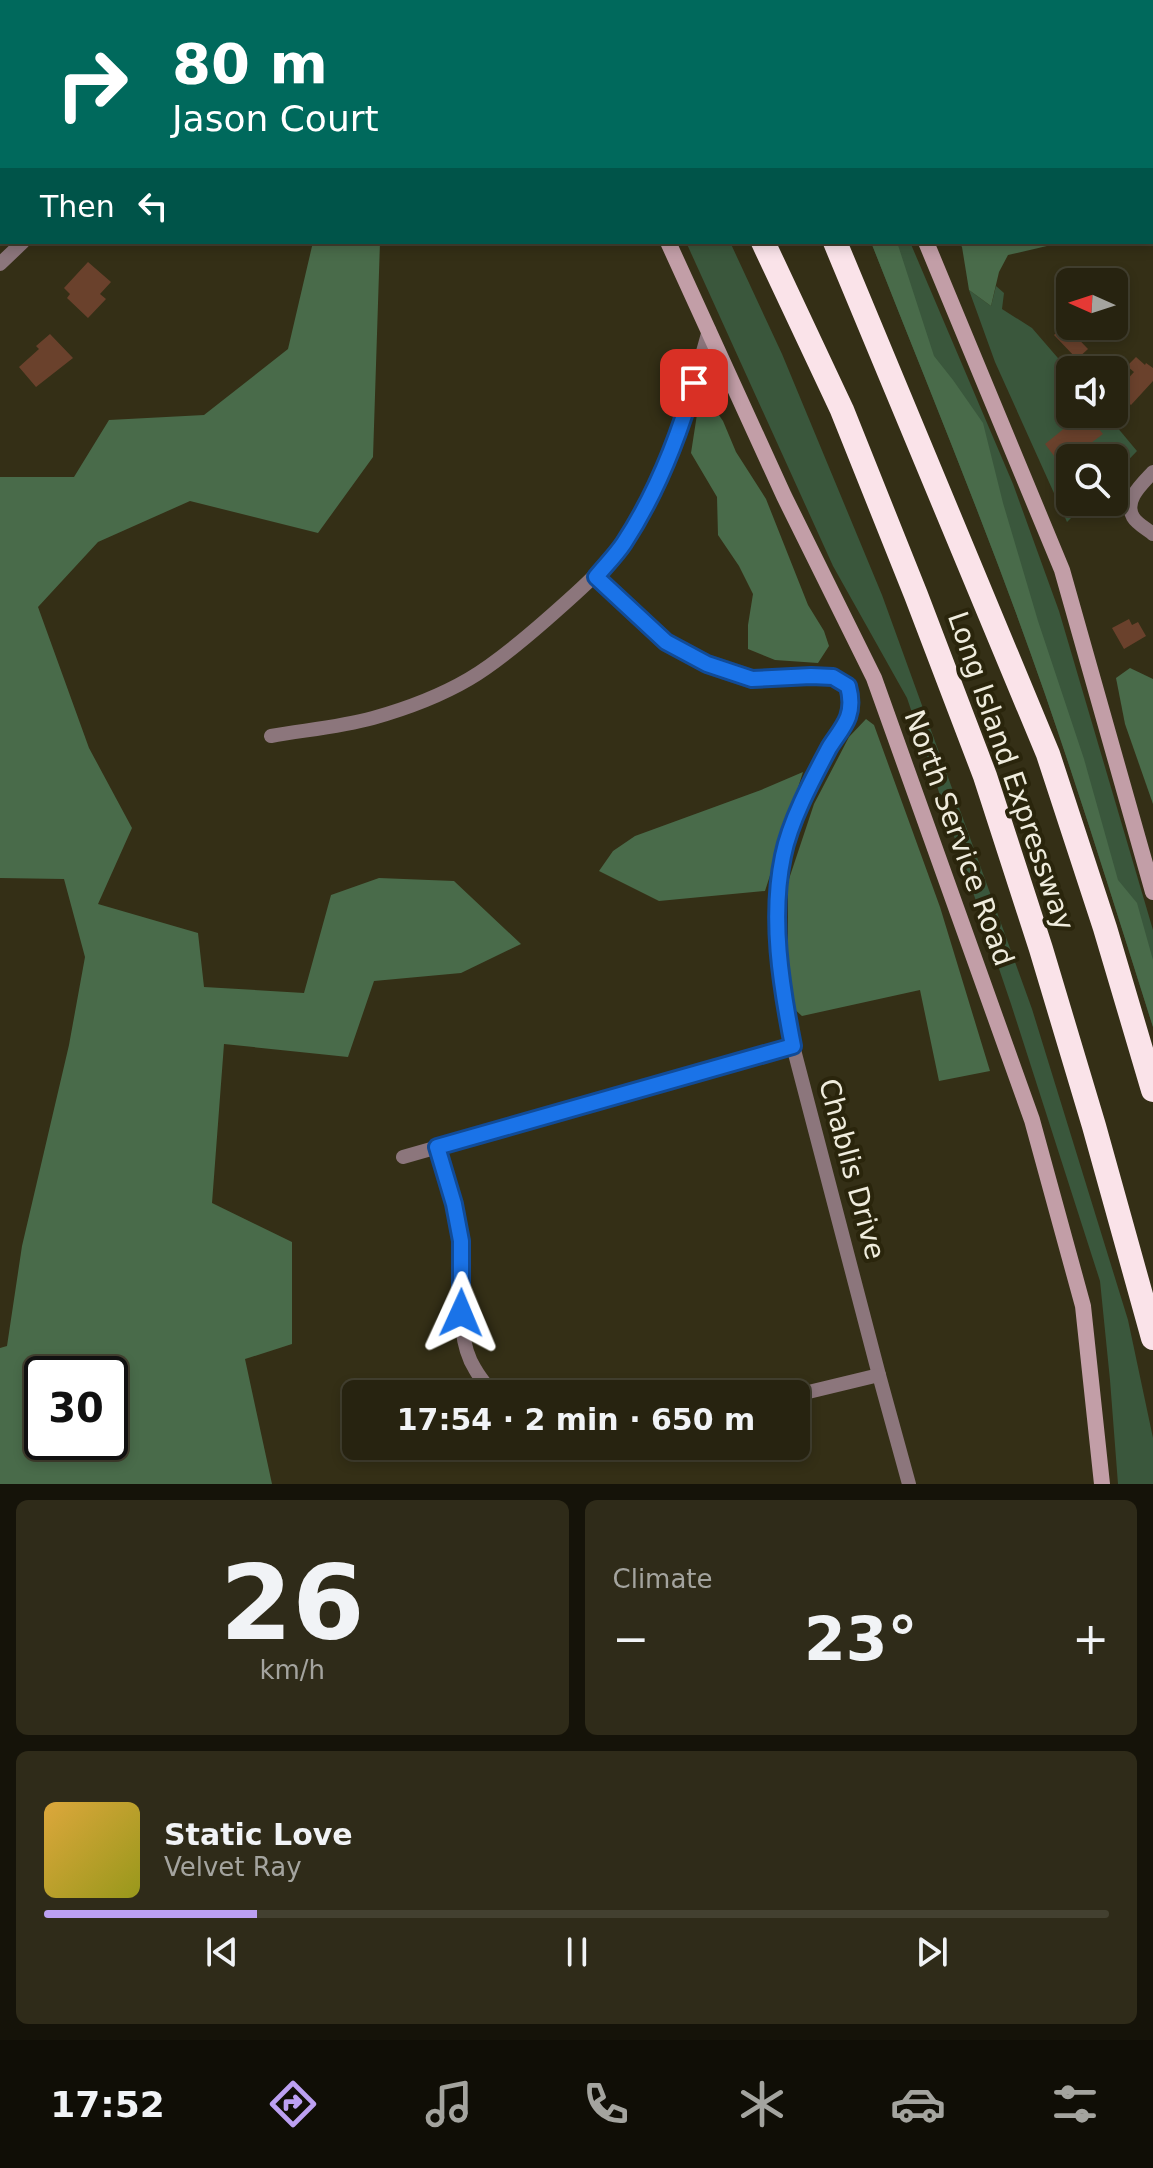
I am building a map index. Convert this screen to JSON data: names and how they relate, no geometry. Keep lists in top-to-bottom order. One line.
{"streets":{"highway":["Long Island Expressway"],"main road":["North Service Road"],"street":["Chablis Drive"]},"north":"left","page":{"turn":["80 m","Jason Court"],"then":"Then","limit":"30","trip":"17:54 · 2 min · 650 m","tile":[["26","km/h"],"Climate"],"heat":["−","23°","+"],"song":["Static Love","Velvet Ray"],"tabs":"17:52"}}
